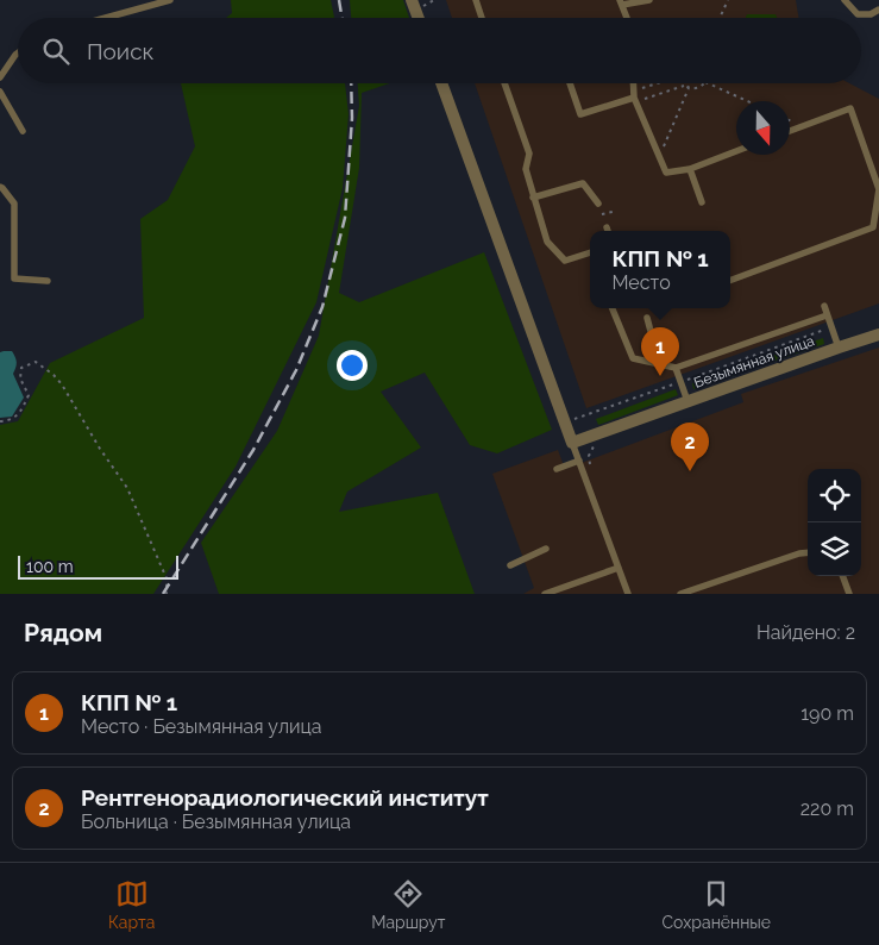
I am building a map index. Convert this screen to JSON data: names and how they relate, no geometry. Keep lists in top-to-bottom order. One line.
{"streets":{"street":["Безымянная улица"]},"scale_bar":"100 m","north":"bottom","page":{"search":"Поиск","popup":["КПП № 1","Место"],"pins":["1","2"],"scale":"100 m","heading":["Рядом","Найдено: 2"],"list":[{"mark":"1","name":"КПП № 1","note":"Место · Безымянная улица","value":"190 m"},{"mark":"2","name":"Рентгенорадиологический институт","note":"Больница · Безымянная улица","value":"220 m"}],"nav":["Карта","Маршрут","Сохранённые"]}}
